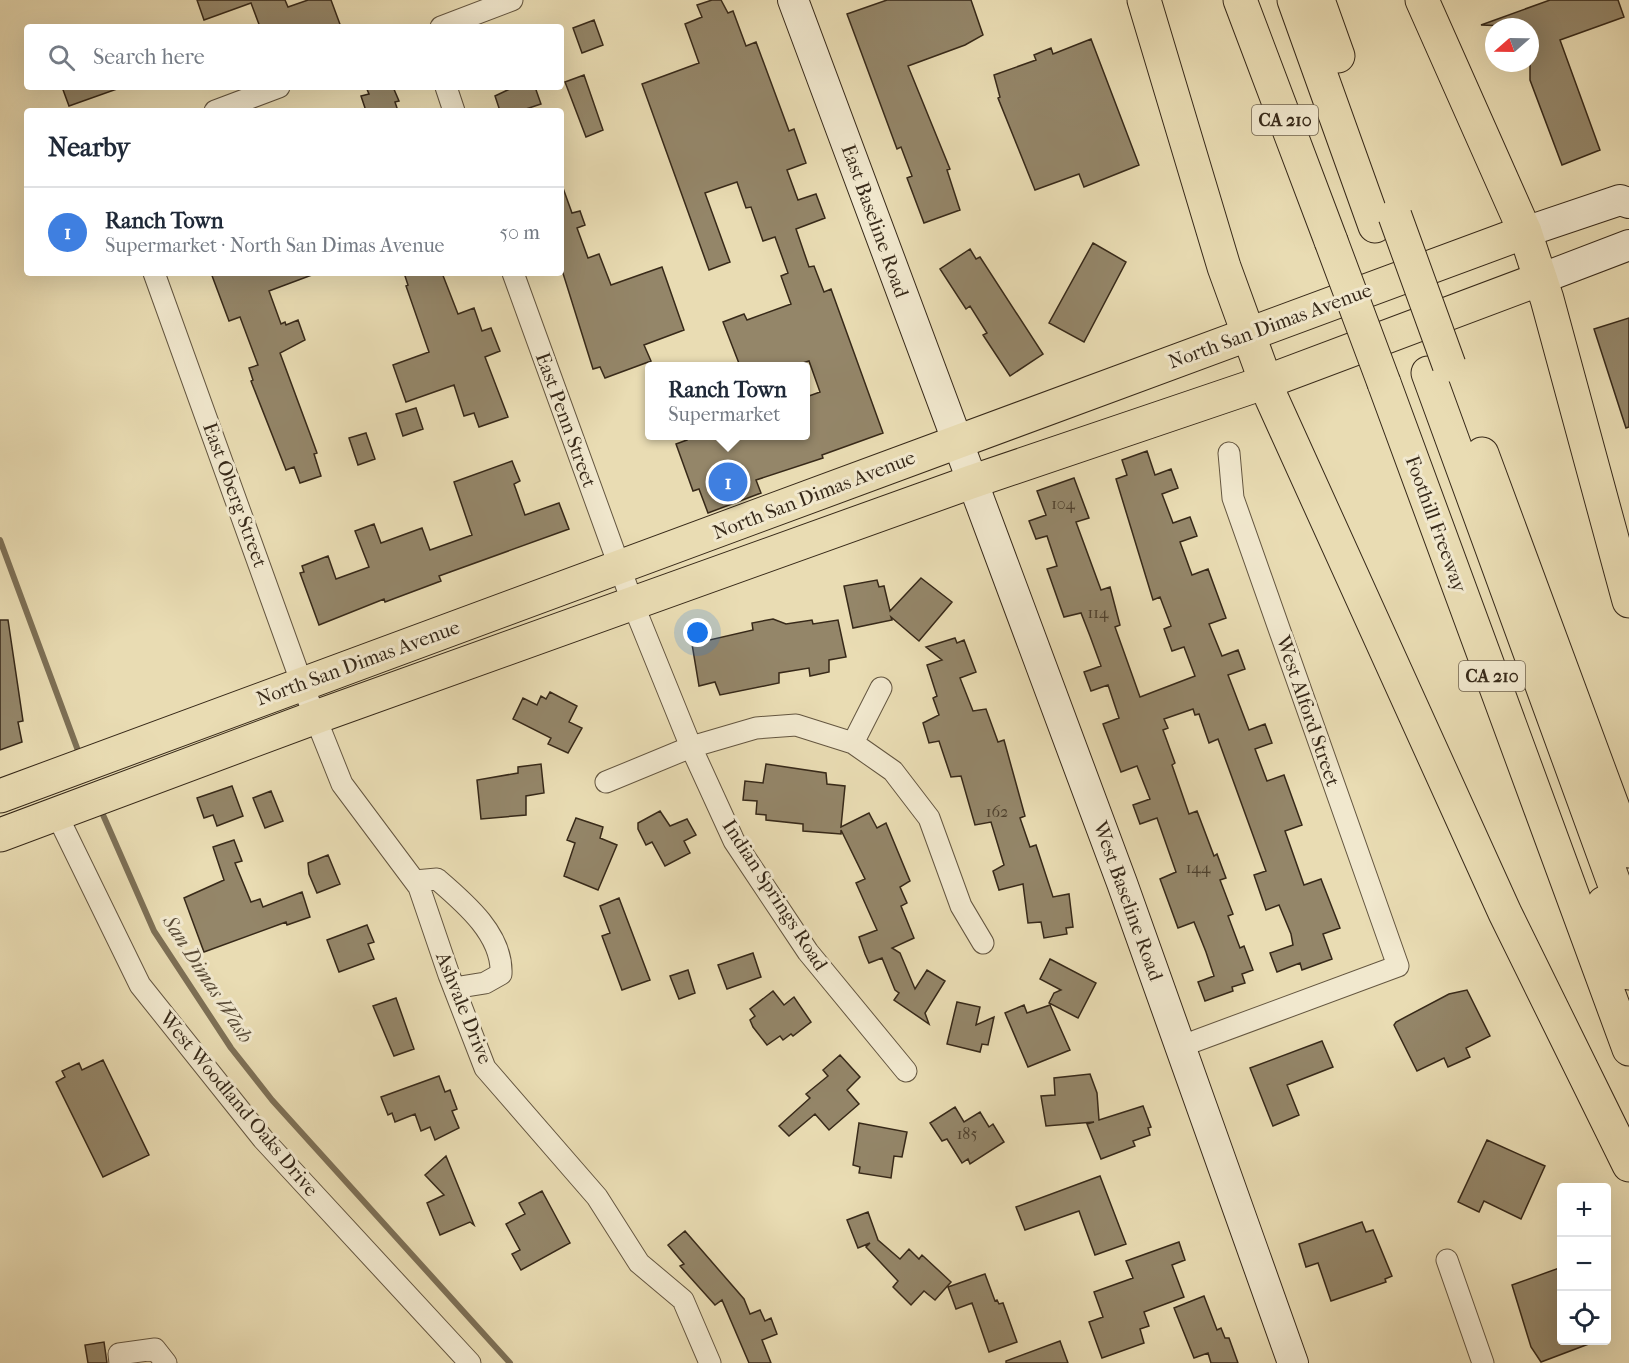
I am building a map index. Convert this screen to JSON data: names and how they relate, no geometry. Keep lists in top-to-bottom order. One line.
{"streets":{"main road":["CA 210","East Baseline Road","North San Dimas Avenue","Foothill Freeway","West Baseline Road"],"street":["East Penn Street","East Oberg Street","West Alford Street","Indian Springs Road","Ashvale Drive","West Woodland Oaks Drive"]},"crossings":[["East Baseline Road","North San Dimas Avenue"],["East Baseline Road","West Baseline Road"],["North San Dimas Avenue","East Penn Street"],["North San Dimas Avenue","East Oberg Street"],["North San Dimas Avenue","Indian Springs Road"],["North San Dimas Avenue","West Baseline Road"],["North San Dimas Avenue","Ashvale Drive"],["North San Dimas Avenue","West Woodland Oaks Drive"],["East Penn Street","Indian Springs Road"],["East Oberg Street","Ashvale Drive"],["West Alford Street","West Baseline Road"]],"water":["San Dimas Wash"],"house_numbers":["104","114","162","144","185"],"north":"left","page":{"search":"Search here","heading":"Nearby","list":[{"mark":"1","name":"Ranch Town","note":"Supermarket · North San Dimas Avenue","value":"50 m"}],"popup":["Ranch Town","Supermarket"],"pins":"1","map_buttons":["+","−"]}}
